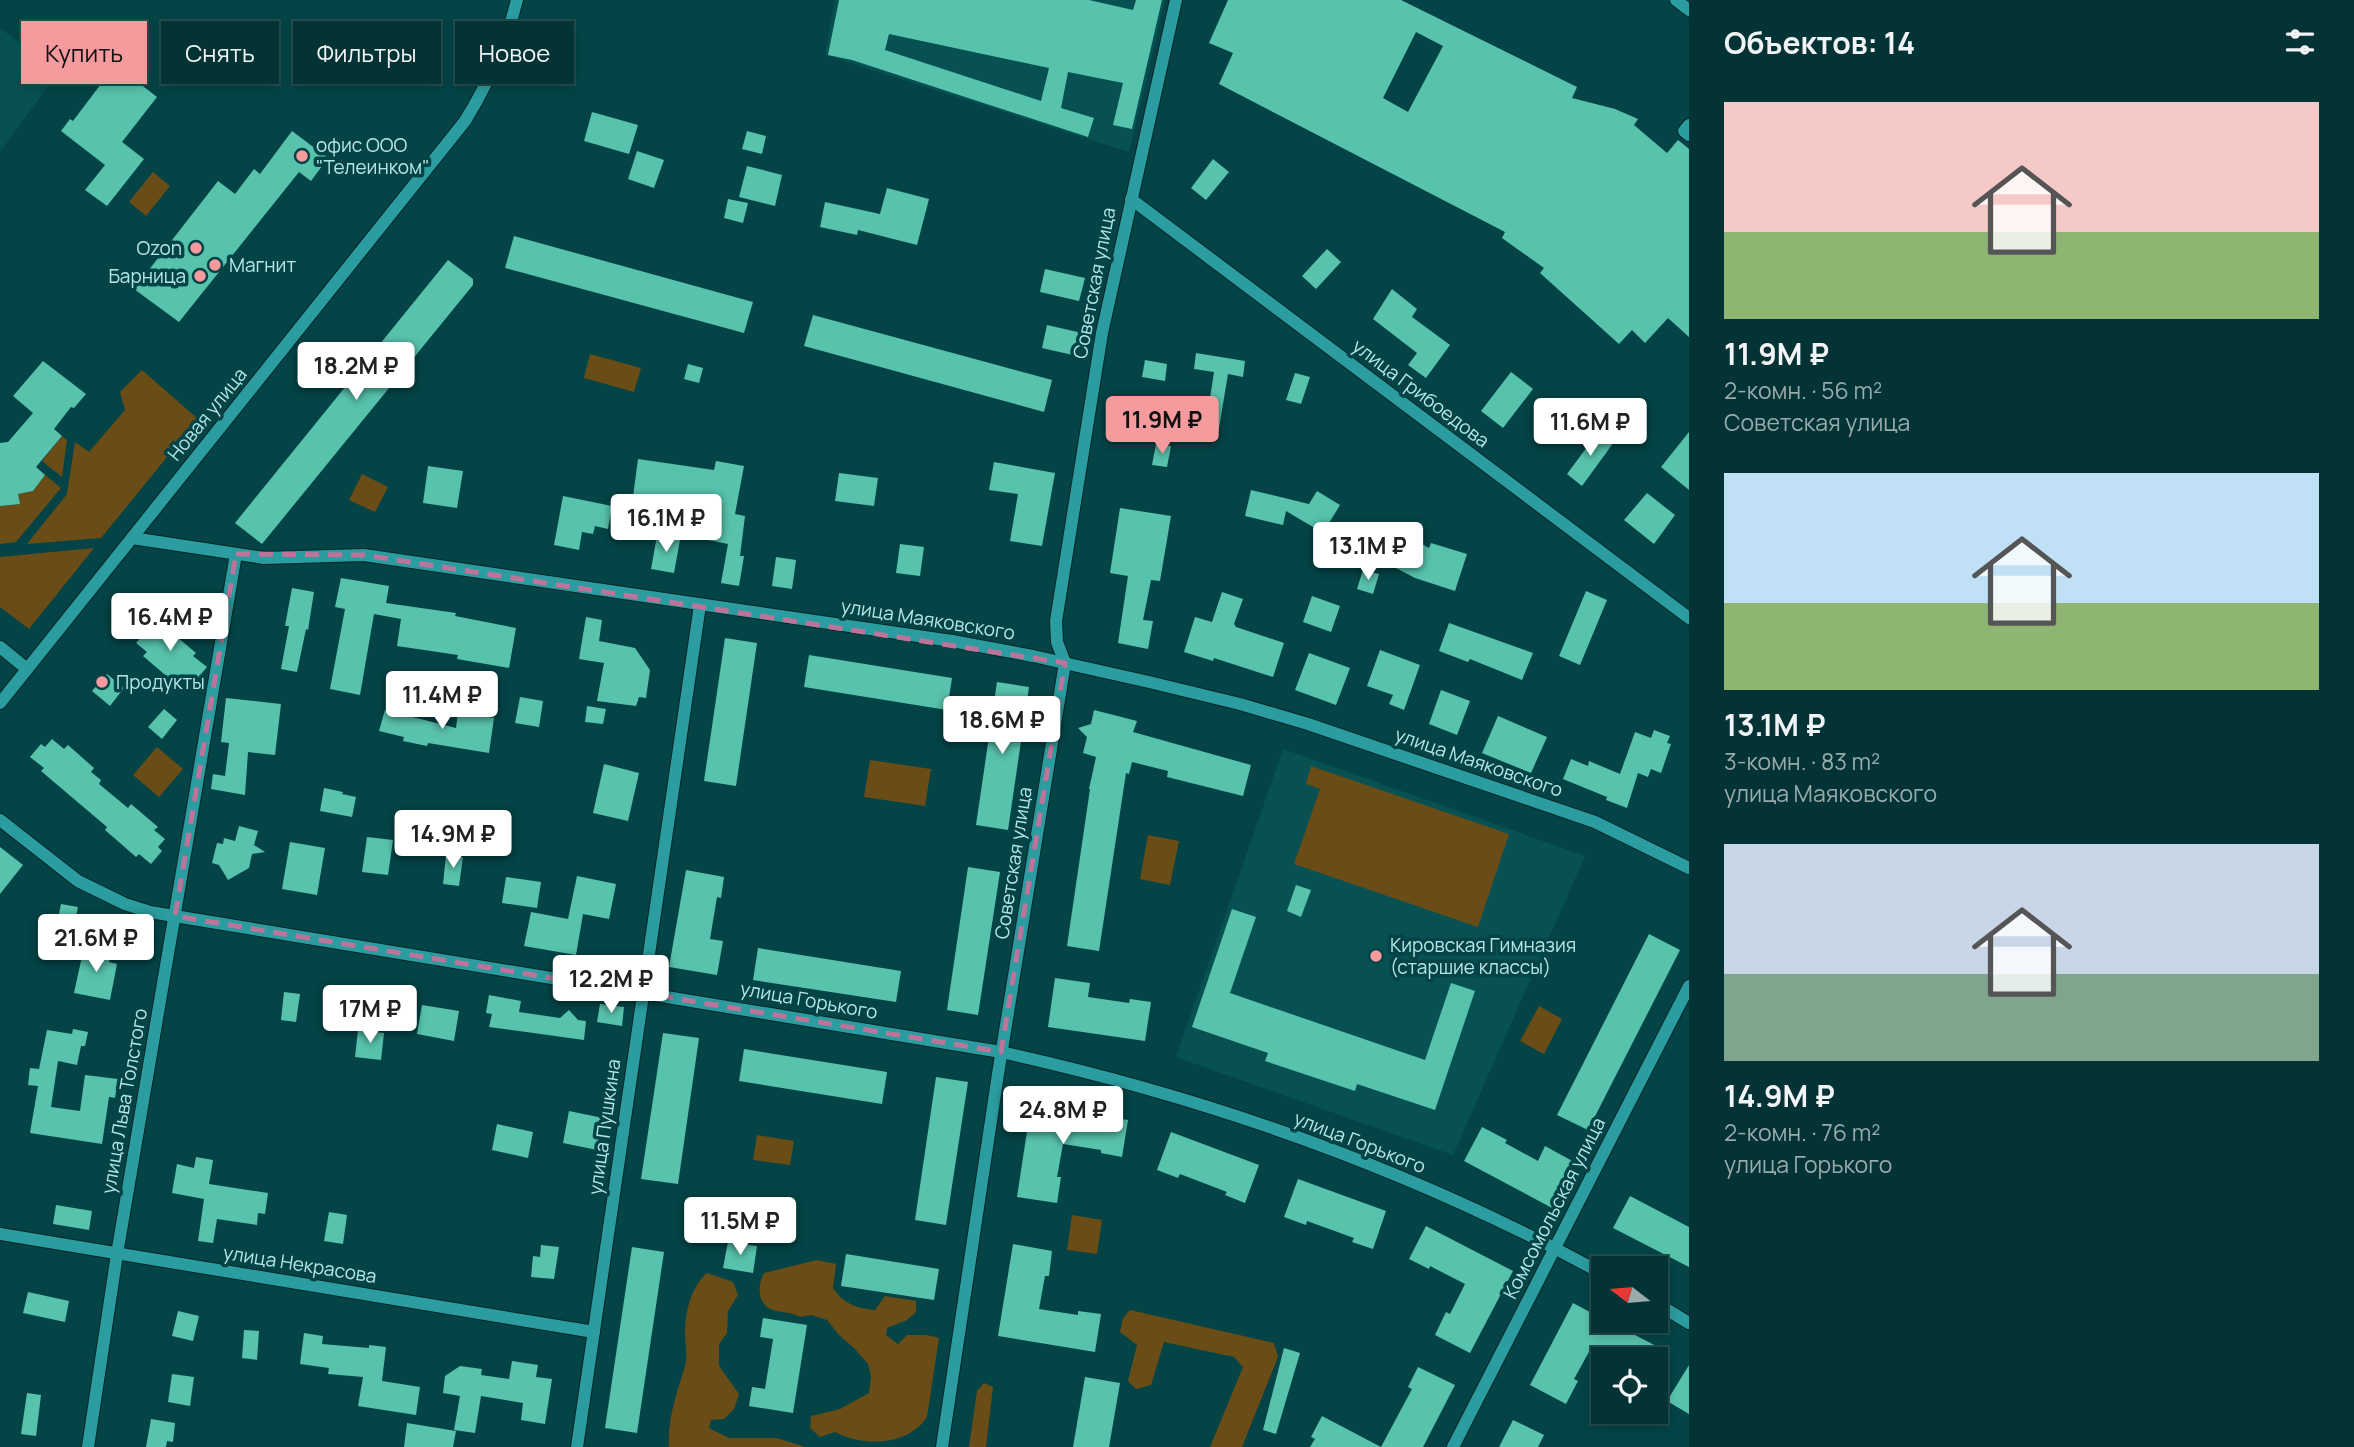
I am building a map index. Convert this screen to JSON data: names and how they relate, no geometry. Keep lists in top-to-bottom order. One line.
{"streets":{"street":["Советская улица","улица Грибоедова","Новая улица","улица Маяковского","улица Горького","улица Льва Толстого","улица Пушкина","Комсомольская улица","улица Некрасова"]},"crossings":[["Советская улица","улица Грибоедова"],["Советская улица","улица Маяковского"],["Советская улица","улица Горького"],["Новая улица","улица Маяковского"],["улица Маяковского","улица Льва Толстого"],["улица Маяковского","улица Пушкина"],["улица Горького","улица Льва Толстого"],["улица Горького","улица Пушкина"],["улица Горького","Комсомольская улица"],["улица Льва Толстого","улица Некрасова"],["улица Пушкина","улица Некрасова"]],"places":["офис ООО \"Телеинком\"","Ozon","Магнит","Барница","Продукты","Кировская Гимназия (старшие классы)"],"north":"left","page":{"heading":"Объектов: 14","chip":["Купить","Снять","Фильтры","Новое"],"list":[{"name":"11.9M ₽","note":"2-комн. · 56 m² · Советская улица"},{"name":"13.1M ₽","note":"3-комн. · 83 m² · улица Маяковского"},{"name":"14.9M ₽","note":"2-комн. · 76 m² · улица Горького"}],"price":["18.2M ₽","11.9M ₽","11.6M ₽","16.1M ₽","13.1M ₽","16.4M ₽","11.4M ₽","18.6M ₽","14.9M ₽","21.6M ₽","12.2M ₽","17M ₽","24.8M ₽","11.5M ₽"]}}
